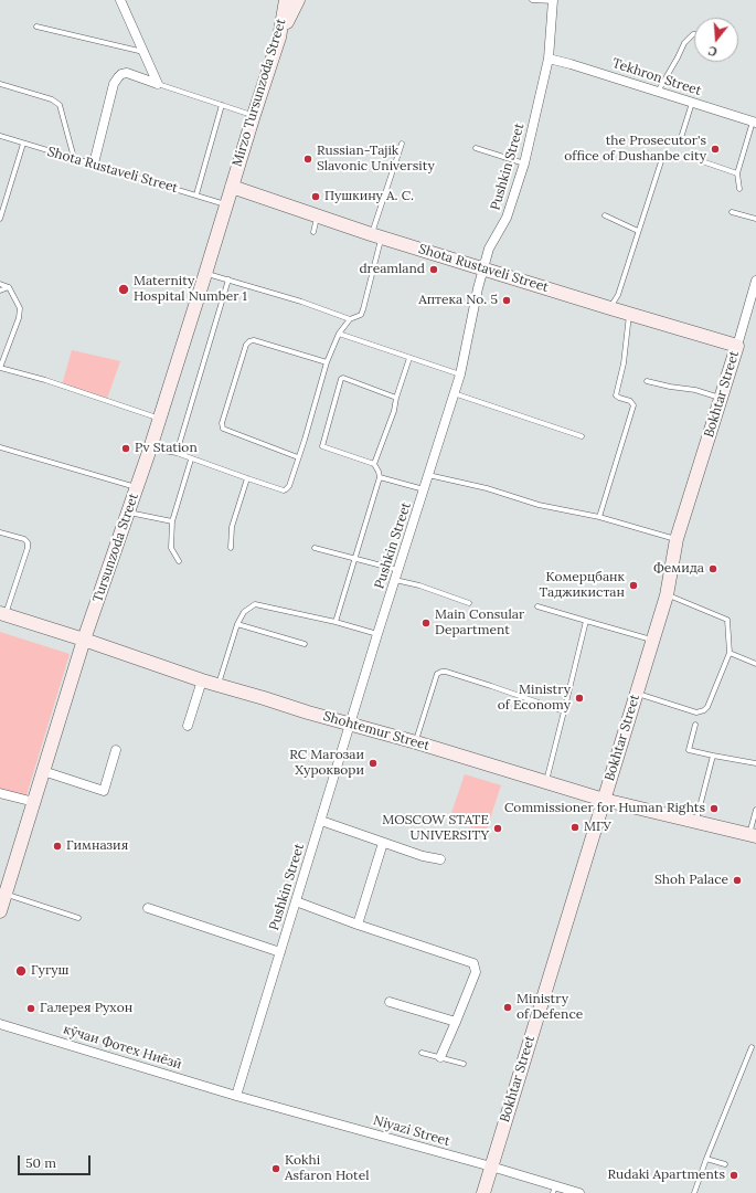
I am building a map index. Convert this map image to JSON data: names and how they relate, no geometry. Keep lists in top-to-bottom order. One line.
{"streets":{"street":["Tekhron Street","Mirzo Tursunzoda Street","Pushkin Street","Shota Rustaveli Street","Bokhtar Street","Tursunzoda Street","Shohtemur Street","кӯчаи Фотех Ниёзӣ","Niyazi Street"]},"crossings":[["Tekhron Street","Pushkin Street"],["Mirzo Tursunzoda Street","Shota Rustaveli Street"],["Mirzo Tursunzoda Street","Tursunzoda Street"],["Pushkin Street","Shota Rustaveli Street"],["Pushkin Street","Shohtemur Street"],["Pushkin Street","кӯчаи Фотех Ниёзӣ"],["Pushkin Street","Niyazi Street"],["Shota Rustaveli Street","Bokhtar Street"],["Shota Rustaveli Street","Tursunzoda Street"],["Bokhtar Street","Shohtemur Street"],["Bokhtar Street","Niyazi Street"],["Tursunzoda Street","Shohtemur Street"],["кӯчаи Фотех Ниёзӣ","Niyazi Street"]],"places":["the Prosecutor's office of Dushanbe city","Russian-Tajik Slavonic University","Пушкину А. С.","dreamland","Maternity Hospital Number 1","Аптека No. 5","Pv Station","Фемида","Комерцбанк Таджикистан","Main Consular Department","Ministry of Economy","RC Магозаи Хуроквори","Commissioner for Human Rights","МГУ","MOSCOW STATE UNIVERSITY","Гимназия","Shoh Palace","Гугуш","Ministry of Defence","Галерея Рухон","Kokhi Asfaron Hotel","Rudaki Apartments"],"scale_bar":"50 m","north":"bottom"}
